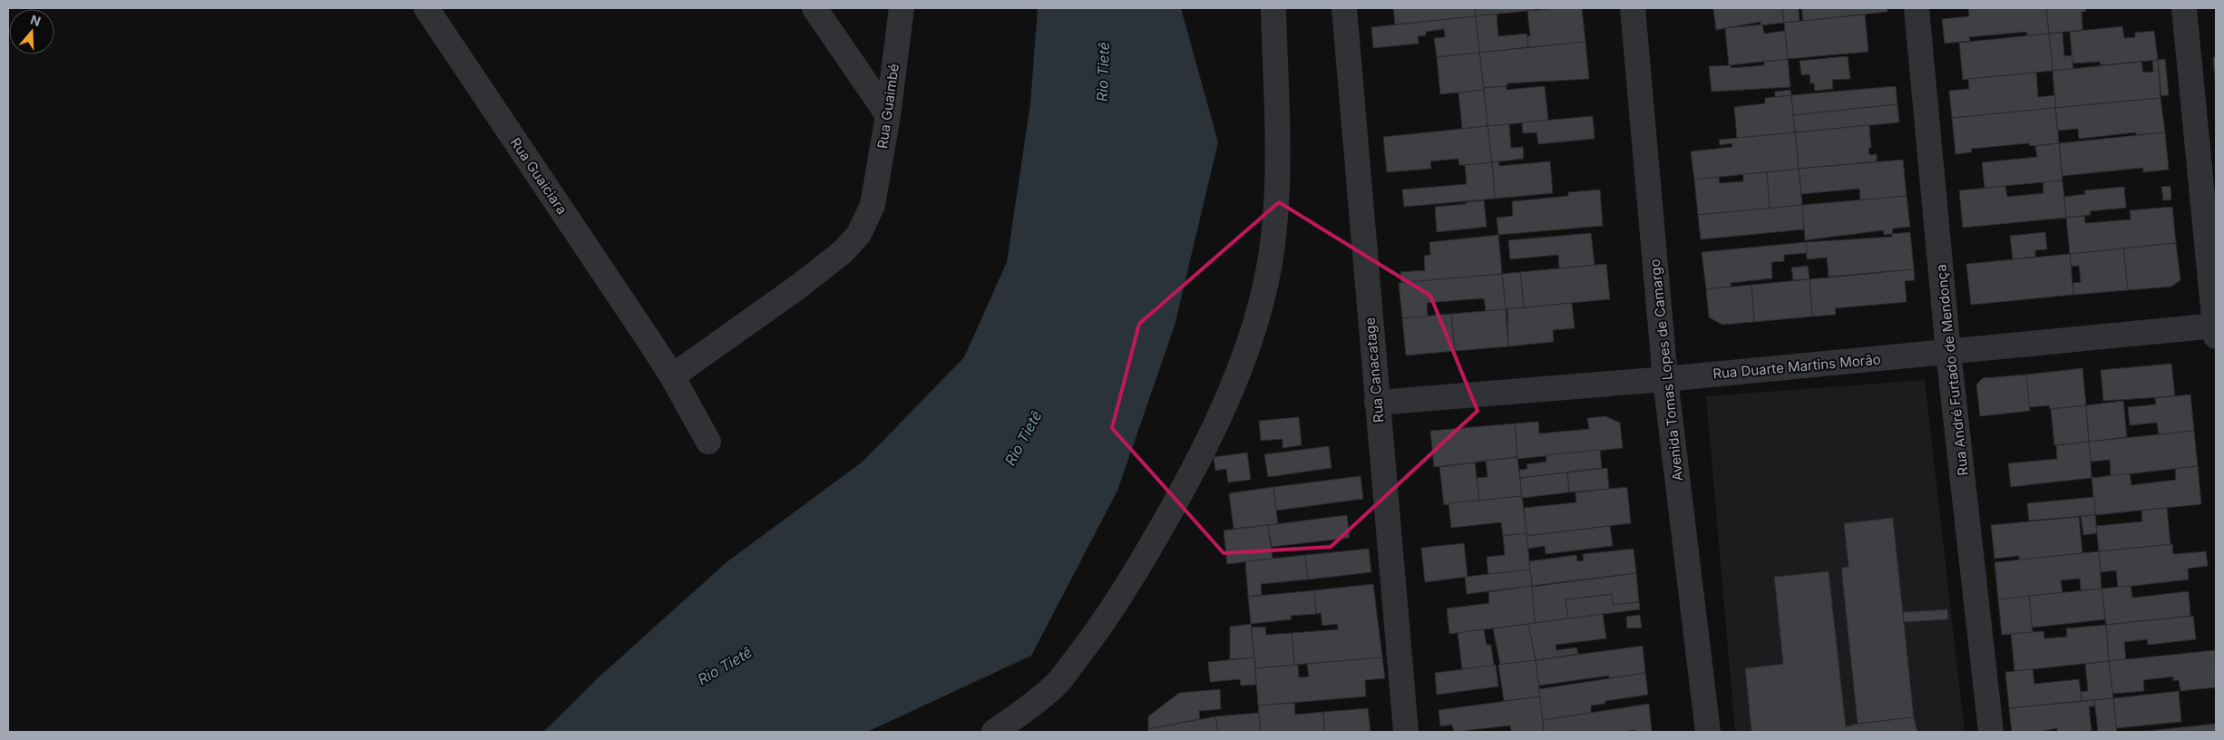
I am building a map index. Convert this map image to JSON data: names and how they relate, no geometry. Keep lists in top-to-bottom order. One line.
{"streets":{"street":["Rua Guaimbé","Rua Guaiciara","Rua Duarte Martins Morão","Rua Canacatage","Avenida Tomas Lopes de Camargo","Rua André Furtado de Mendonça"]},"crossings":[["Rua Guaimbé","Rua Guaiciara"],["Rua Duarte Martins Morão","Rua Canacatage"],["Rua Duarte Martins Morão","Avenida Tomas Lopes de Camargo"],["Rua Duarte Martins Morão","Rua André Furtado de Mendonça"]],"water":["Rio Tietê"],"north":"top"}
